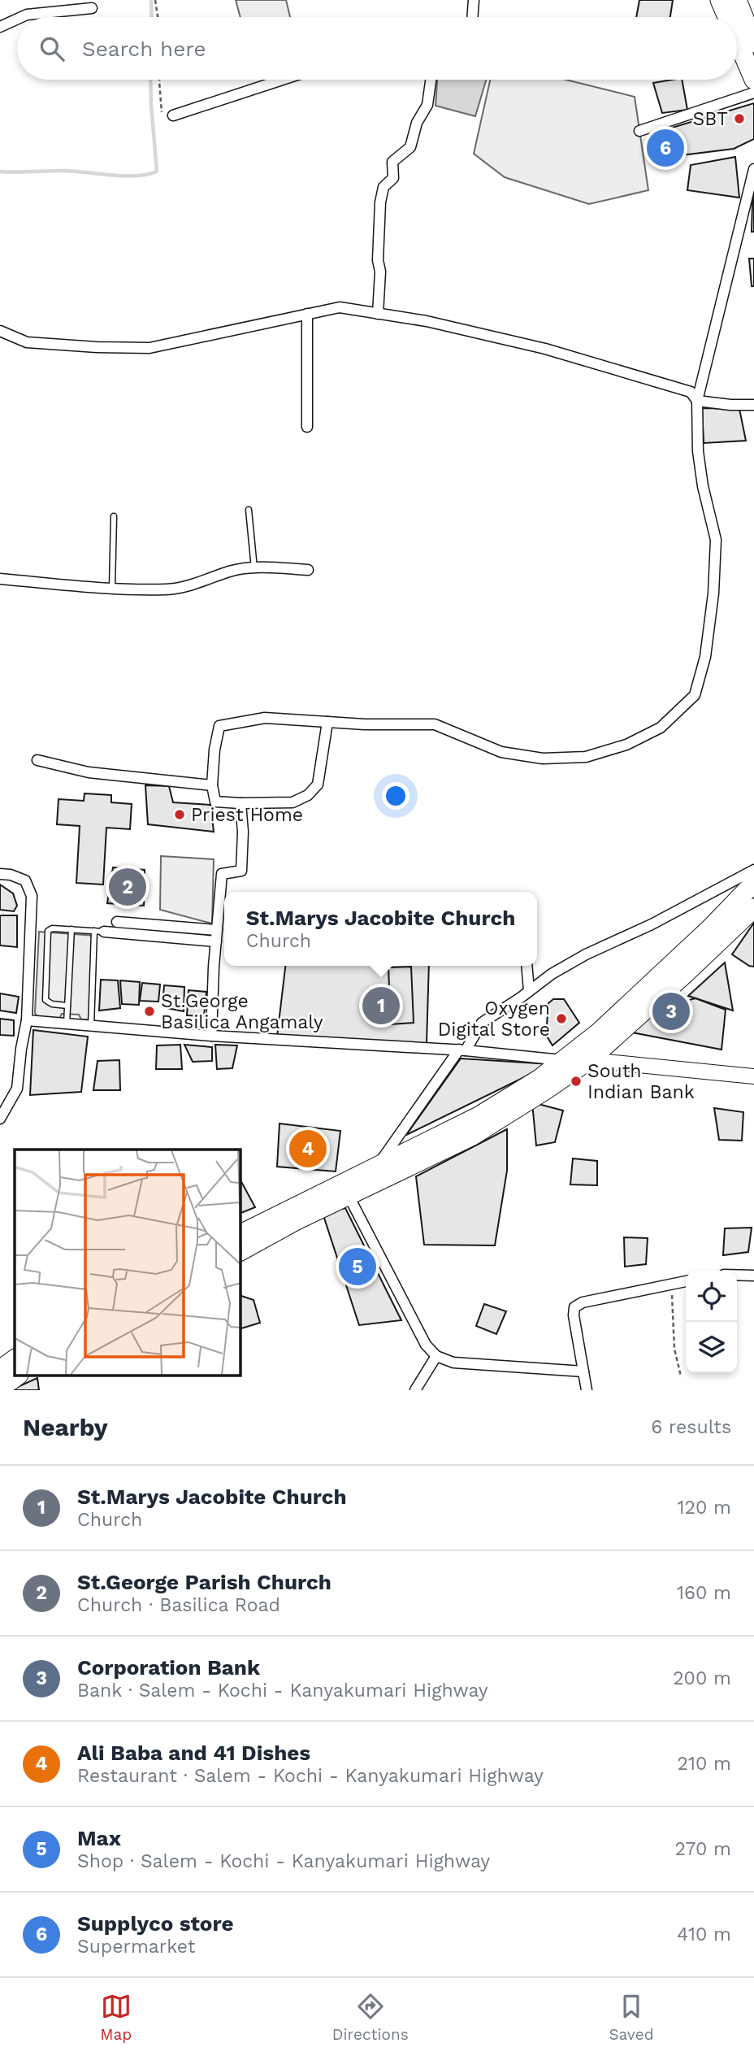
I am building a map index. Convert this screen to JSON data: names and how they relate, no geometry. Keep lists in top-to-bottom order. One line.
{"places":["SBT","Priest Home","St.George Basilica Angamaly","Oxygen Digital Store","South Indian Bank"],"page":{"search":"Search here","pins":["6","2","1","3","4","5"],"popup":["St.Marys Jacobite Church","Church"],"heading":["Nearby","6 results"],"list":[{"mark":"1","name":"St.Marys Jacobite Church","note":"Church","value":"120 m"},{"mark":"2","name":"St.George Parish Church","note":"Church · Basilica Road","value":"160 m"},{"mark":"3","name":"Corporation Bank","note":"Bank · Salem - Kochi - Kanyakumari Highway","value":"200 m"},{"mark":"4","name":"Ali Baba and 41 Dishes","note":"Restaurant · Salem - Kochi - Kanyakumari Highway","value":"210 m"},{"mark":"5","name":"Max","note":"Shop · Salem - Kochi - Kanyakumari Highway","value":"270 m"},{"mark":"6","name":"Supplyco store","note":"Supermarket","value":"410 m"}],"nav":["Map","Directions","Saved"]}}
